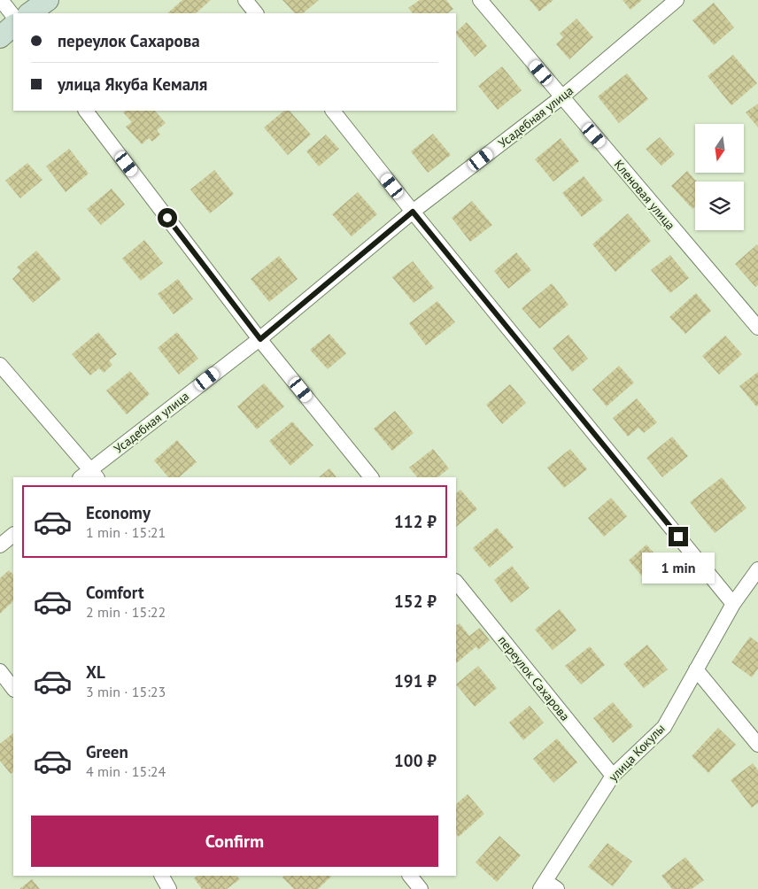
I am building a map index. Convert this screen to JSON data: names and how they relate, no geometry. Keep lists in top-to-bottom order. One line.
{"streets":{"street":["Усадебная улица","Кленовая улица","переулок Сахарова","улица Кокулы"]},"crossings":[["Усадебная улица","Кленовая улица"],["переулок Сахарова","улица Кокулы"]],"north":"bottom","page":{"banner":["переулок Сахарова","улица Якуба Кемаля"],"list":[{"name":"Economy","note":"1 min · 15:21","value":"112 ₽"},{"name":"Comfort","note":"2 min · 15:22","value":"152 ₽"},{"name":"XL","note":"3 min · 15:23","value":"191 ₽"},{"name":"Green","note":"4 min · 15:24","value":"100 ₽"}],"bubble":"1 min","buttons":"Confirm"}}
